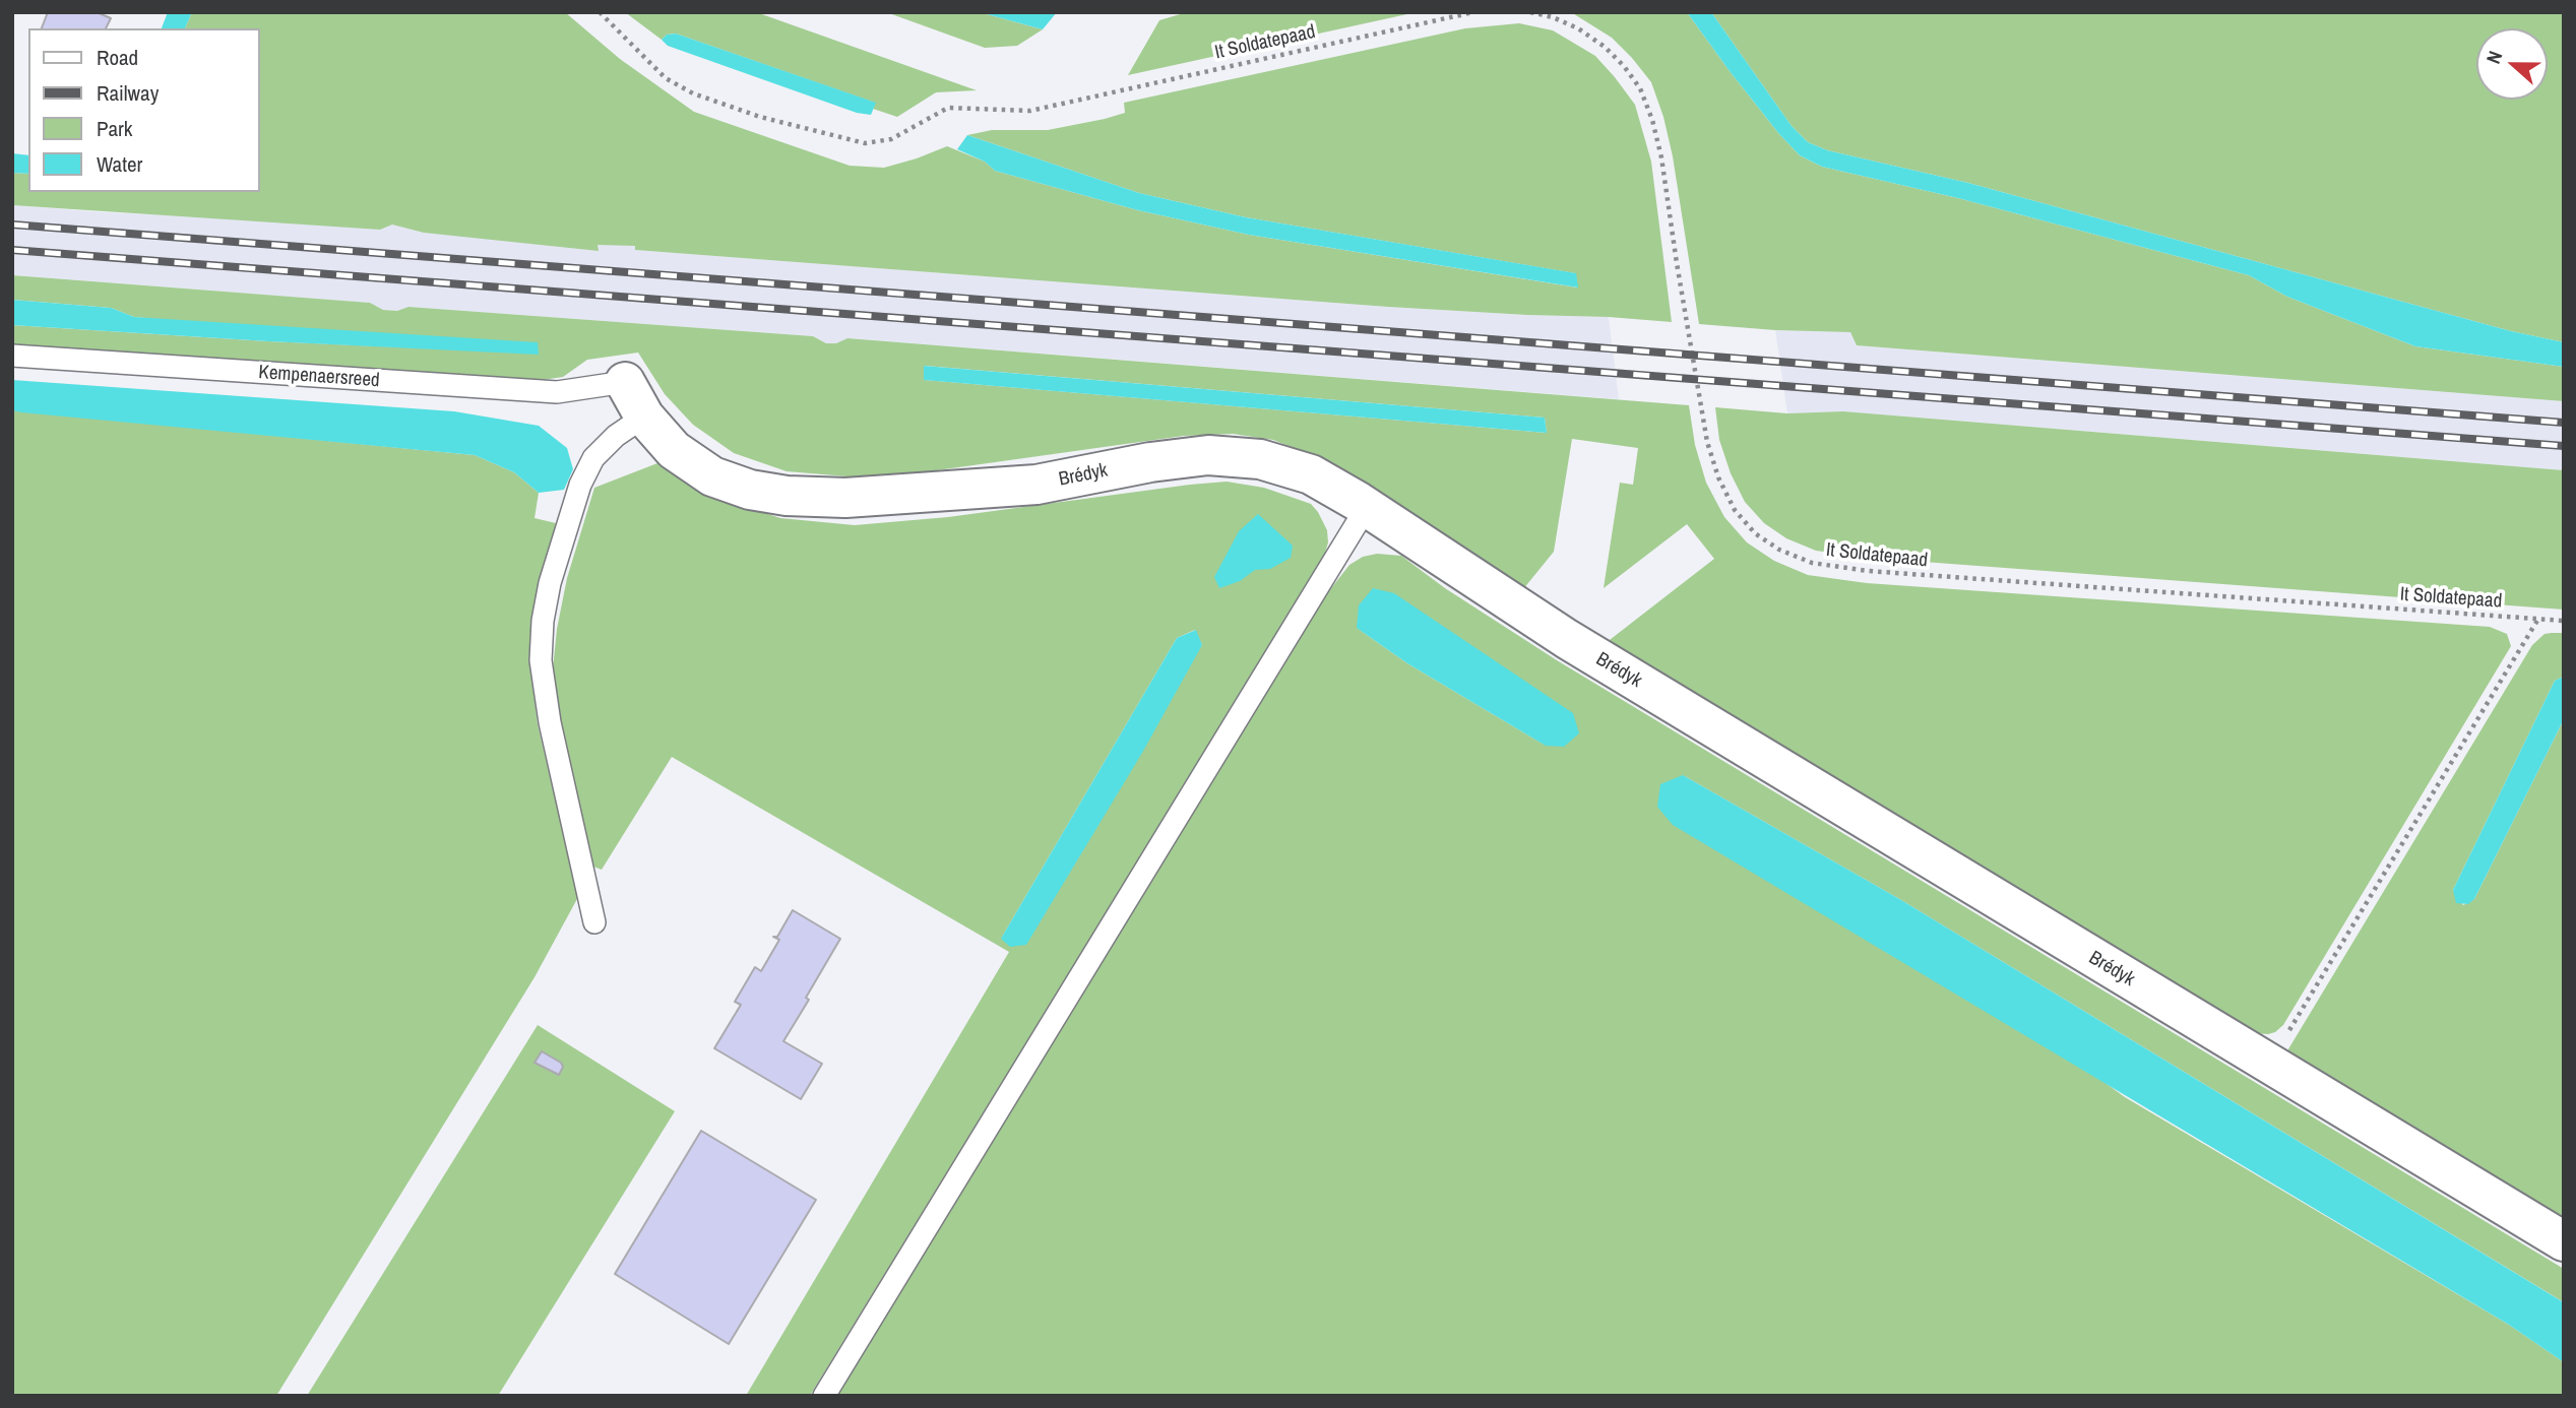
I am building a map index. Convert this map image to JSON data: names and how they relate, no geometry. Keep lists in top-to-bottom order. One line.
{"streets":{"street":["Brédyk"],"lane":["Kempenaersreed"],"path":["It Soldatepaad"]},"crossings":[["Kempenaersreed","Brédyk"]],"legend":["Road","Railway","Park","Water"],"north":"left"}
